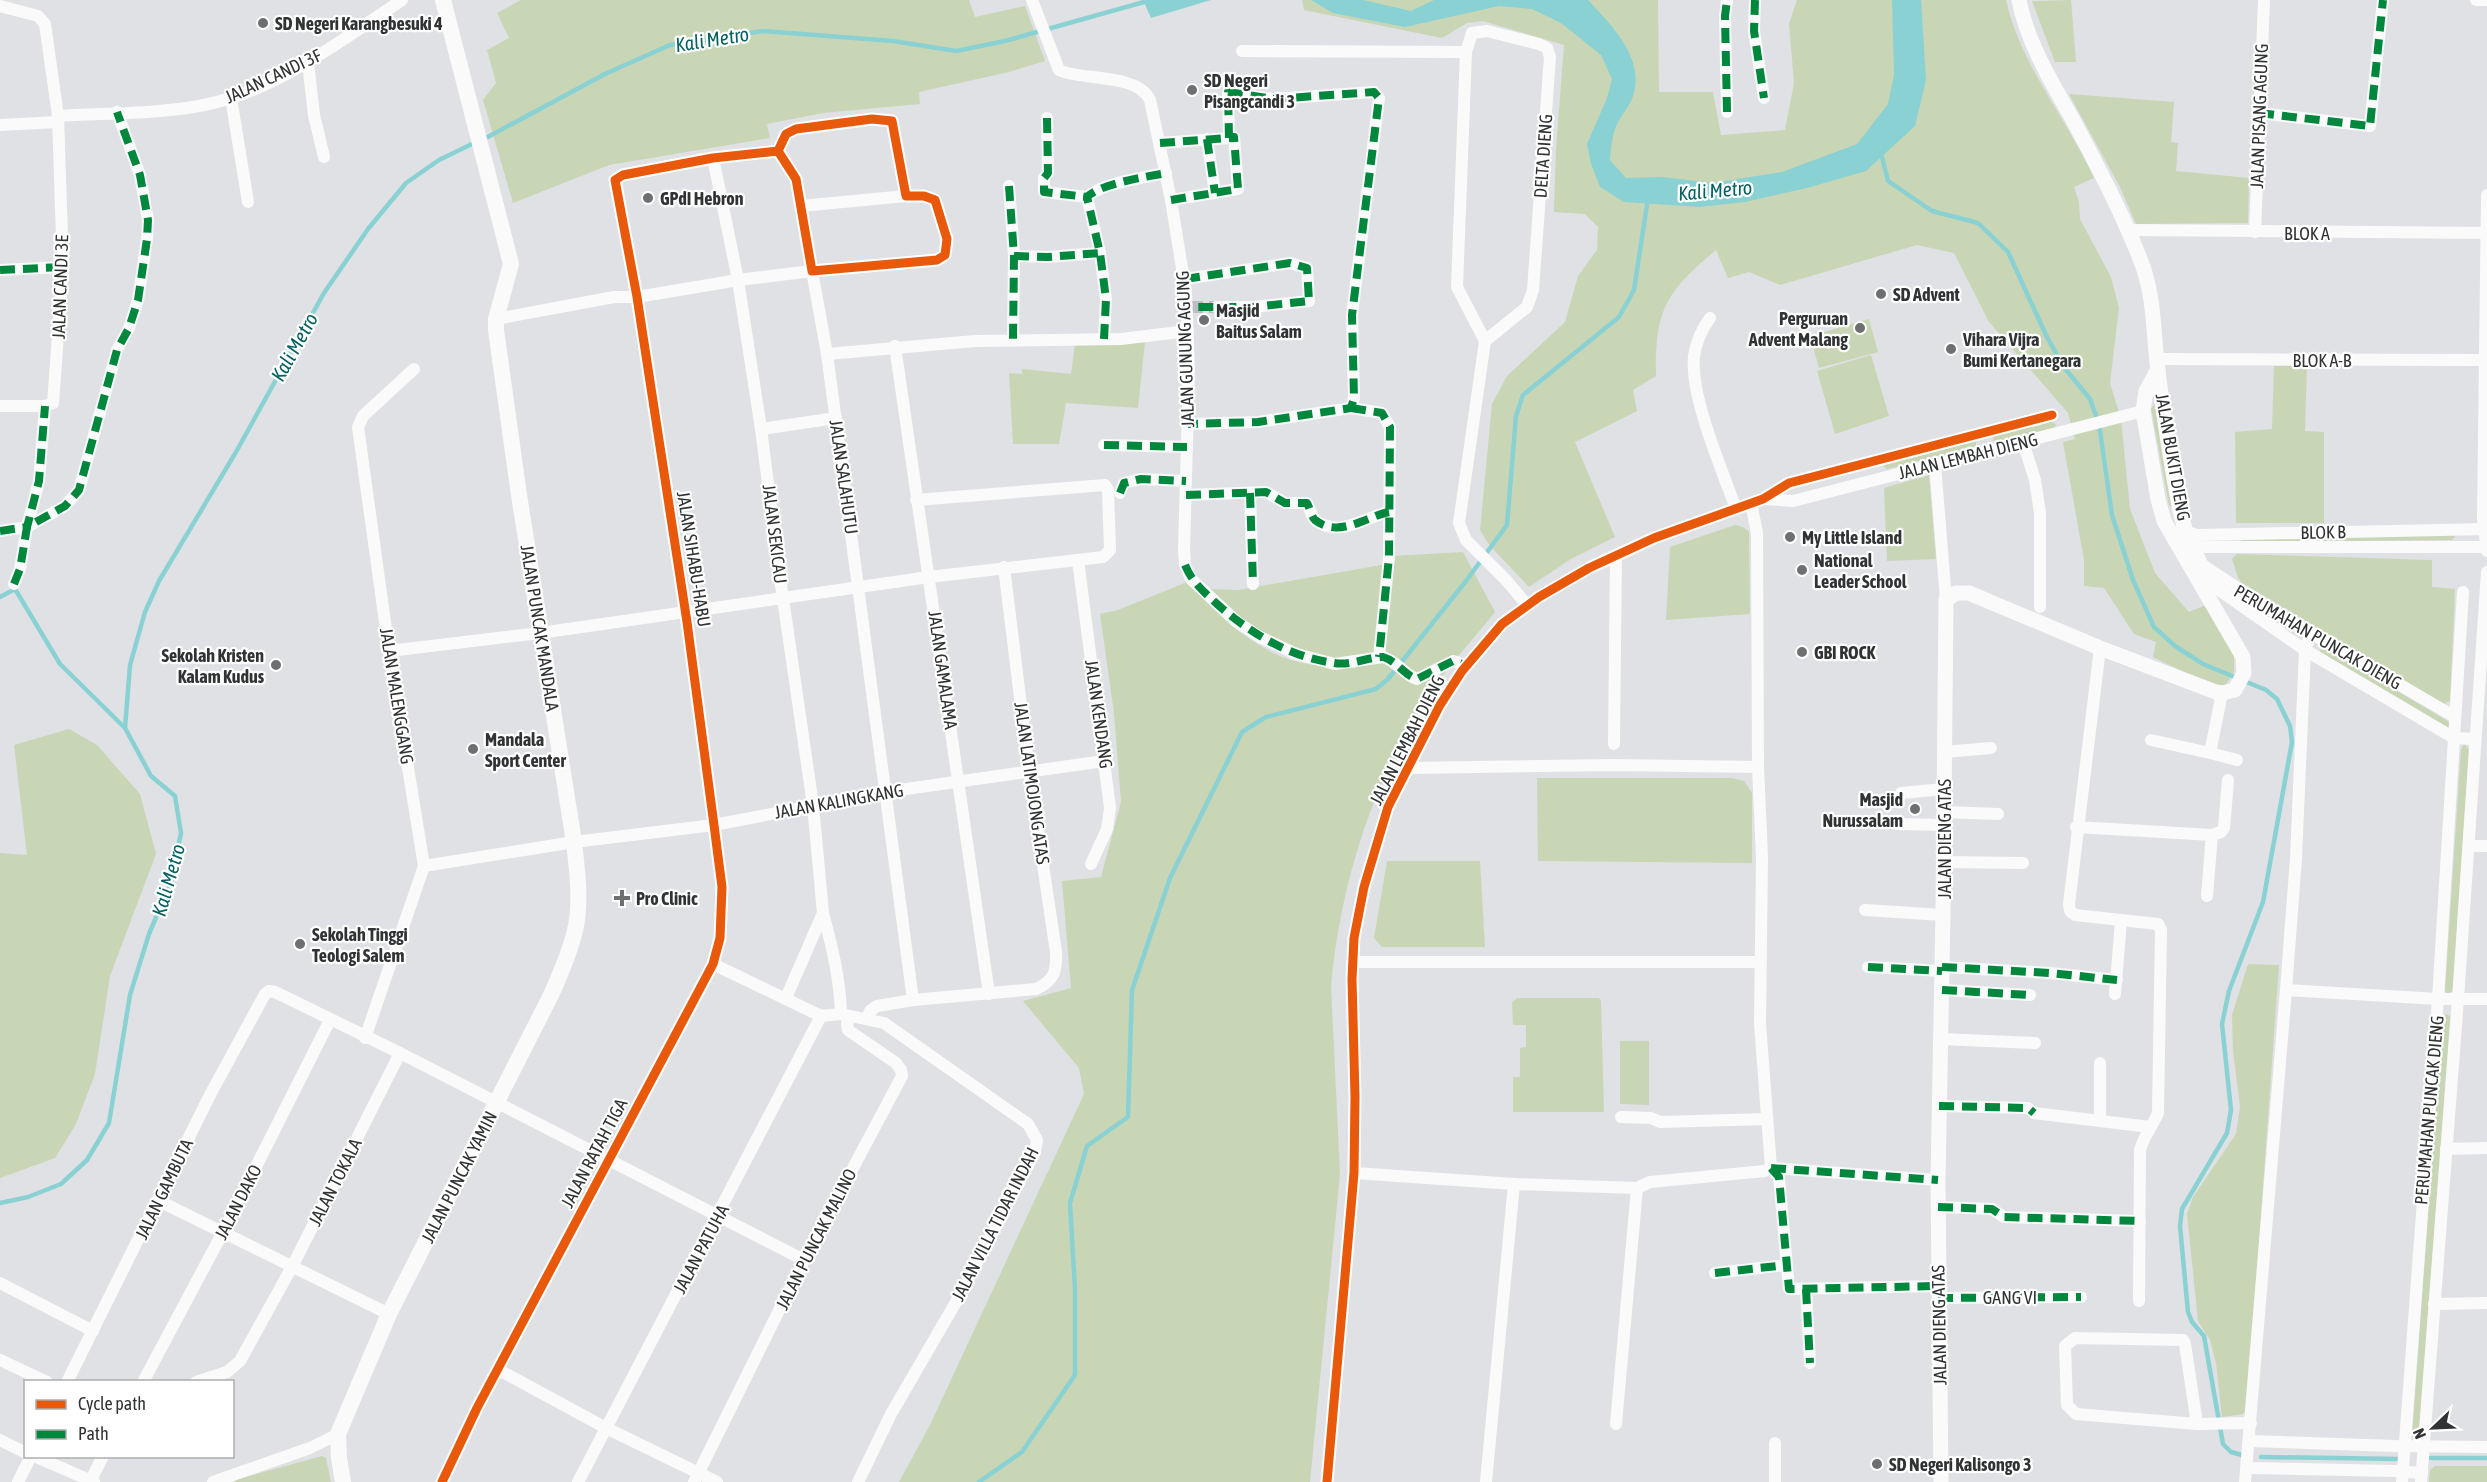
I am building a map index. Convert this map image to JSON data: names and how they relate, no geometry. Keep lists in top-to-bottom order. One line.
{"streets":{"main road":["JALAN PUNCAK MANDALA","JALAN PUNCAK YAMIN"],"street":["JALAN CANDI 3F","JALAN PISANG AGUNG","DELTA DIENG","BLOK A","JALAN CANDI 3E","JALAN GUNUNG AGUNG","BLOK A-B","JALAN LEMBAH DIENG","JALAN BUKIT DIENG","JALAN SALAHUTU","BLOK B","JALAN SEKICAU","JALAN SIHABU-HABU","PERUMAHAN PUNCAK DIENG","JALAN GAMALAMA","JALAN MALENGGANG","JALAN KENDANG","JALAN LATIMOJONG ATAS","JALAN KALINGKANG","JALAN DIENG ATAS","JALAN RATAH TIGA","JALAN TOKALA","JALAN GAMBUTA","JALAN DAKO","JALAN VILLA TIDAR INDAH","JALAN PUNCAK MALINO","JALAN PATUHA","GANG VI"]},"crossings":[["JALAN CANDI 3F","JALAN CANDI 3E"],["JALAN PISANG AGUNG","BLOK A"],["BLOK A","JALAN BUKIT DIENG"],["BLOK A-B","JALAN BUKIT DIENG"],["JALAN LEMBAH DIENG","JALAN BUKIT DIENG"],["JALAN BUKIT DIENG","BLOK B"],["JALAN BUKIT DIENG","PERUMAHAN PUNCAK DIENG"],["JALAN SALAHUTU","JALAN KALINGKANG"],["JALAN SEKICAU","JALAN SIHABU-HABU"],["JALAN SEKICAU","JALAN KALINGKANG"],["JALAN SEKICAU","JALAN VILLA TIDAR INDAH"],["JALAN SEKICAU","JALAN PUNCAK MALINO"],["JALAN SIHABU-HABU","JALAN KALINGKANG"],["JALAN SIHABU-HABU","JALAN RATAH TIGA"],["JALAN PUNCAK MANDALA","JALAN KALINGKANG"],["JALAN PUNCAK MANDALA","JALAN PUNCAK YAMIN"],["JALAN GAMALAMA","JALAN LATIMOJONG ATAS"],["JALAN GAMALAMA","JALAN KALINGKANG"],["JALAN MALENGGANG","JALAN KALINGKANG"],["JALAN KENDANG","JALAN KALINGKANG"],["JALAN LATIMOJONG ATAS","JALAN KALINGKANG"],["JALAN KALINGKANG","JALAN RATAH TIGA"],["JALAN DIENG ATAS","GANG VI"],["JALAN RATAH TIGA","JALAN PUNCAK YAMIN"],["JALAN PUNCAK YAMIN","JALAN PUNCAK MALINO"],["JALAN PUNCAK YAMIN","JALAN PATUHA"],["JALAN GAMBUTA","JALAN DAKO"],["JALAN VILLA TIDAR INDAH","JALAN PUNCAK MALINO"],["JALAN VILLA TIDAR INDAH","JALAN PATUHA"]],"water":["Kali Metro"],"places":{"other":["SD Negeri Karangbesuki 4","SD Negeri Pisangcandi 3","GPdI Hebron","SD Advent","Masjid Baitus Salam","Perguruan Advent Malang","Vihara Vijra Bumi Kertanegara","My Little Island","National Leader School","GBI ROCK","Sekolah Kristen Kalam Kudus","Mandala Sport Center","Masjid Nurussalam","Sekolah Tinggi Teologi Salem","SD Negeri Kalisongo 3"],"health":["Pro Clinic"]},"legend":["Cycle path","Path"],"north":"bottom left"}
